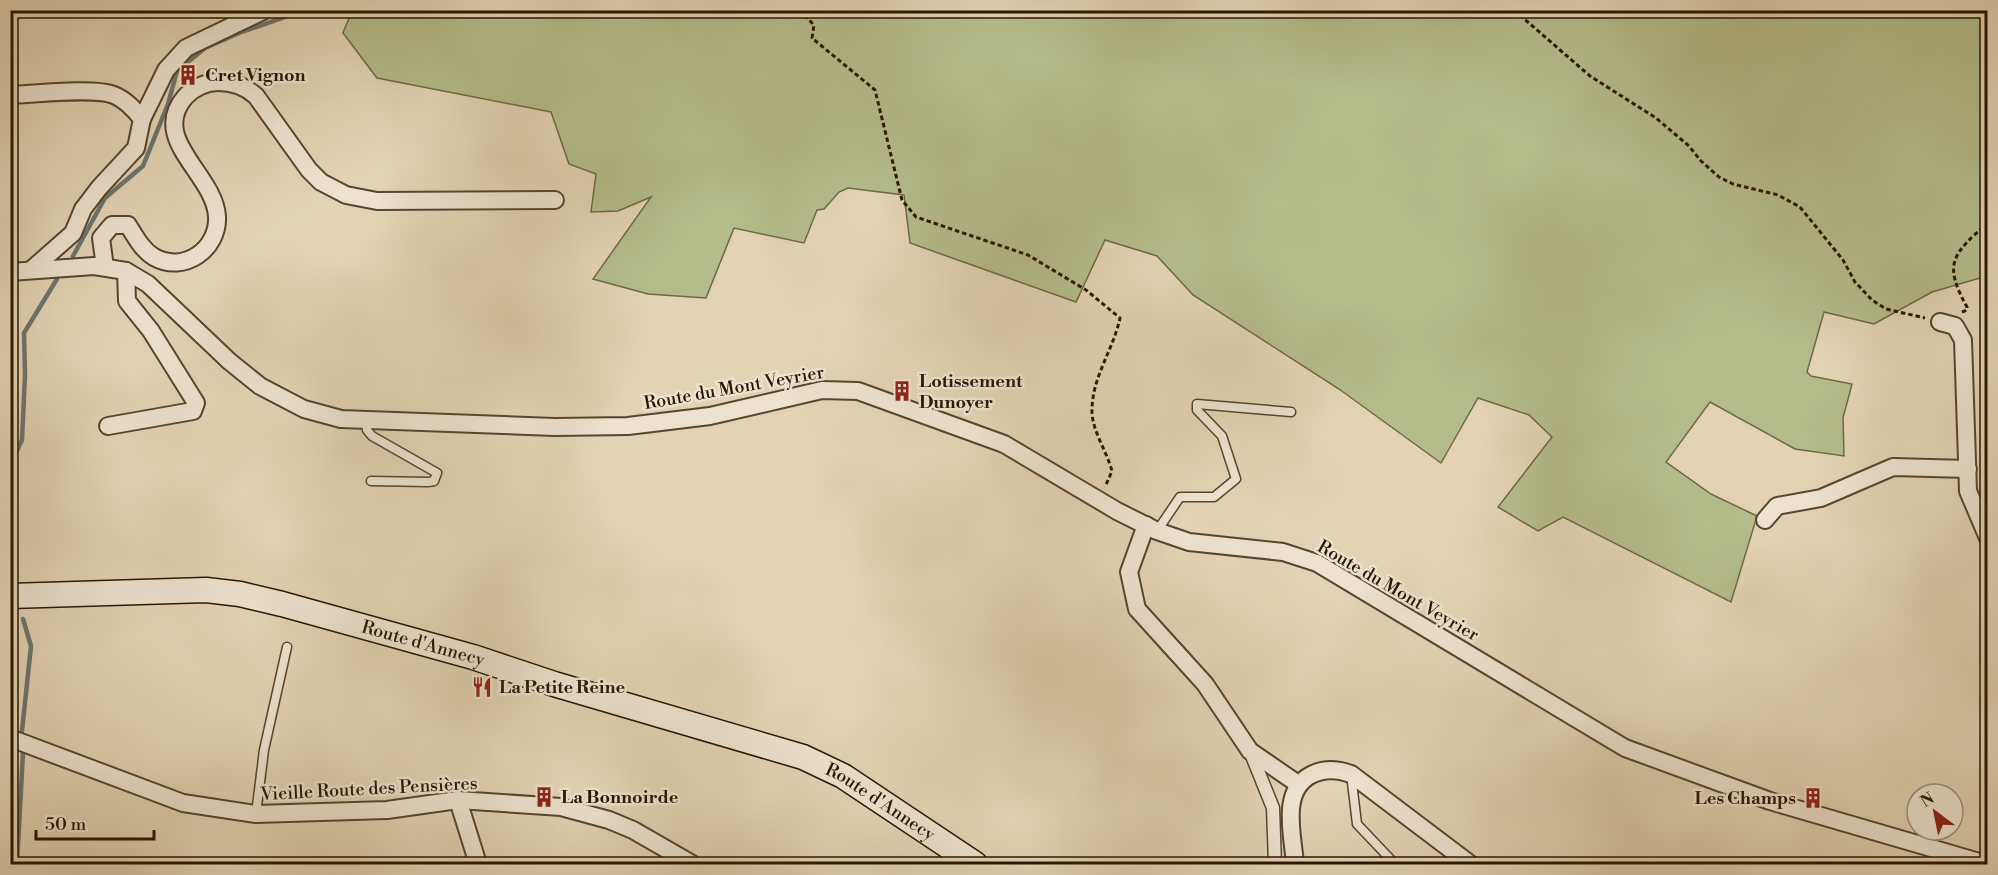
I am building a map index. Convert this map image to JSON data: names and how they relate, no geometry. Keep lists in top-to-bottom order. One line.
{"streets":{"main road":["Route d'Annecy"],"street":["Route du Mont Veyrier","Vieille Route des Pensières"]},"places":{"building":["Cret Vignon","Lotissement Dunoyer","La Bonnoirde","Les Champs"],"restaurant":["La Petite Reine"]},"scale_bar":"50 m","north":"top left"}
